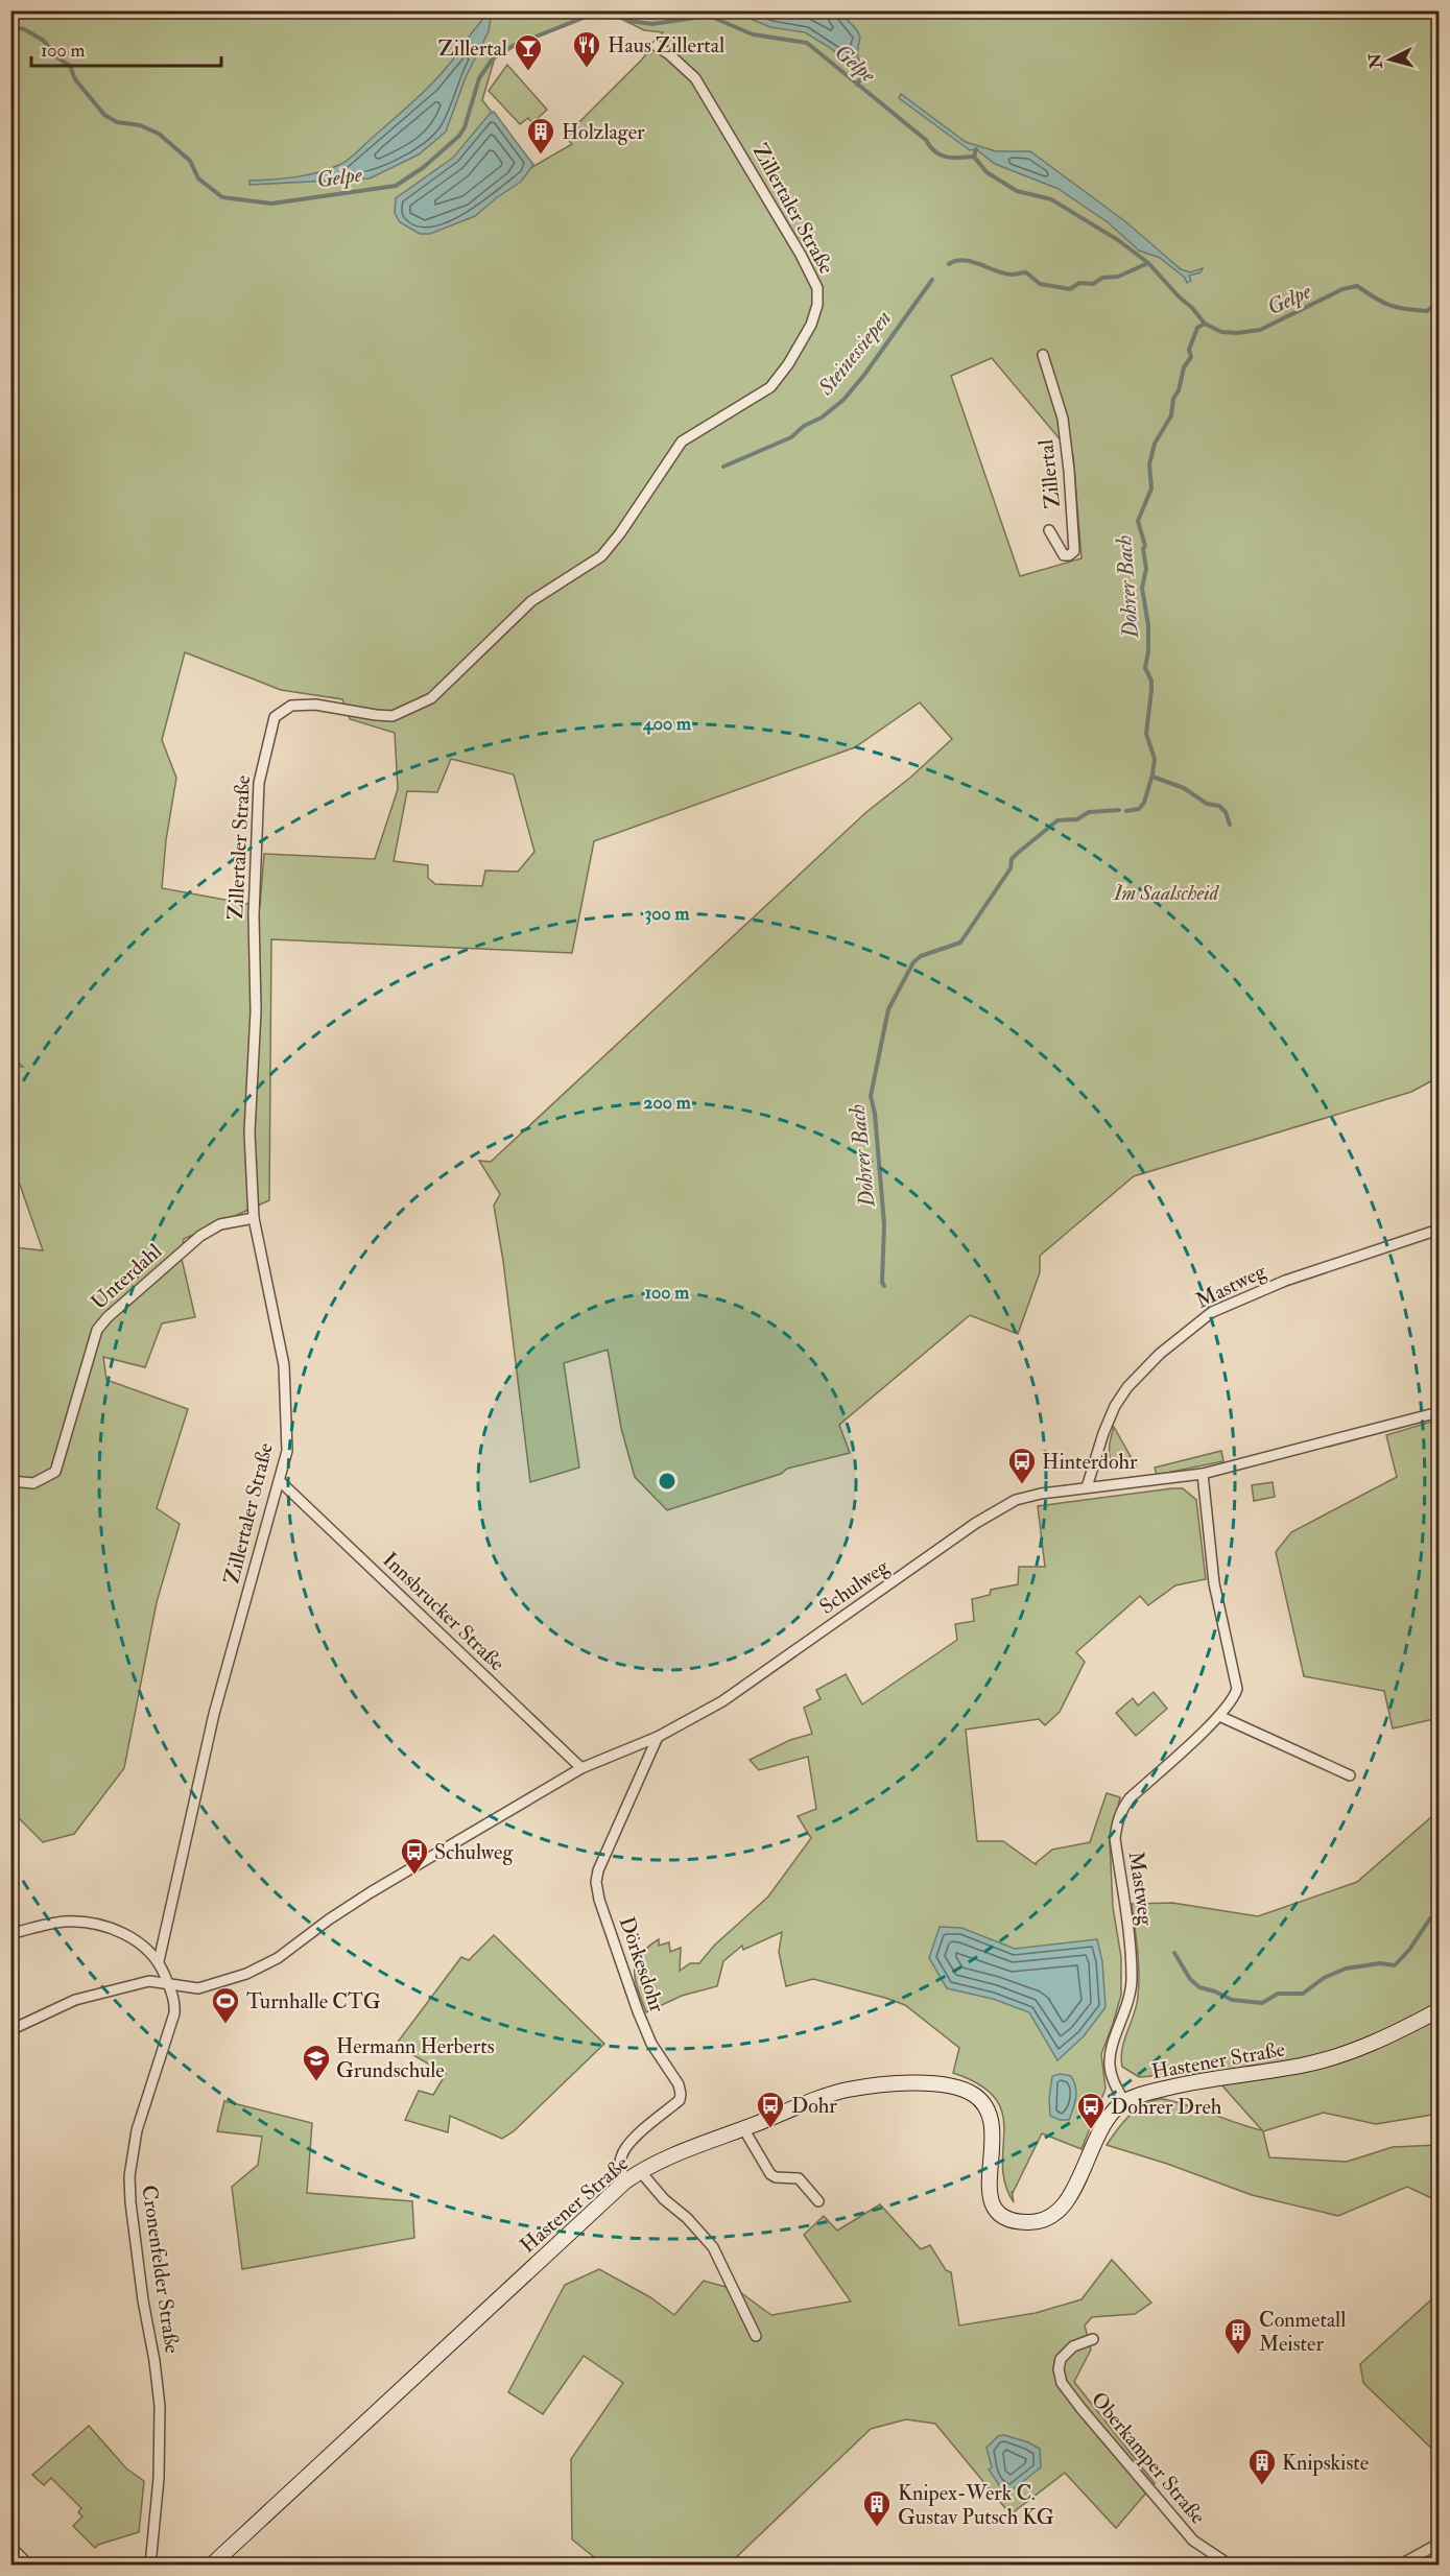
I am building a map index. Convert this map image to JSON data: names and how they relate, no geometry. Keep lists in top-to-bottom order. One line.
{"streets":{"main road":["Hastener Straße"],"street":["Zillertaler Straße","Zillertal","Unterdahl","Mastweg","Schulweg","Innsbrucker Straße","Dörkesdohr","Cronenfelder Straße","Oberkamper Straße"]},"crossings":[["Zillertaler Straße","Unterdahl"],["Zillertaler Straße","Innsbrucker Straße"],["Zillertaler Straße","Cronenfelder Straße"],["Mastweg","Schulweg"],["Mastweg","Hastener Straße"],["Schulweg","Innsbrucker Straße"],["Schulweg","Dörkesdohr"],["Schulweg","Cronenfelder Straße"],["Dörkesdohr","Hastener Straße"]],"water":["Gelpe","Steinessiepen","Dohrer Bach"],"parks":["Im Saalscheid"],"places":{"restaurant":["Haus Zillertal"],"bar":["Zillertal"],"building":["Holzlager","Conmetall Meister","Knipskiste","Knipex-Werk C. Gustav Putsch KG"],"bus stop":["Hinterdohr","Schulweg","Dohr","Dohrer Dreh"],"sports":["Turnhalle CTG"],"school or university":["Hermann Herberts Grundschule"]},"scale_bar":"100 m","north":"left","rings":["400 m","300 m","200 m","100 m"]}
